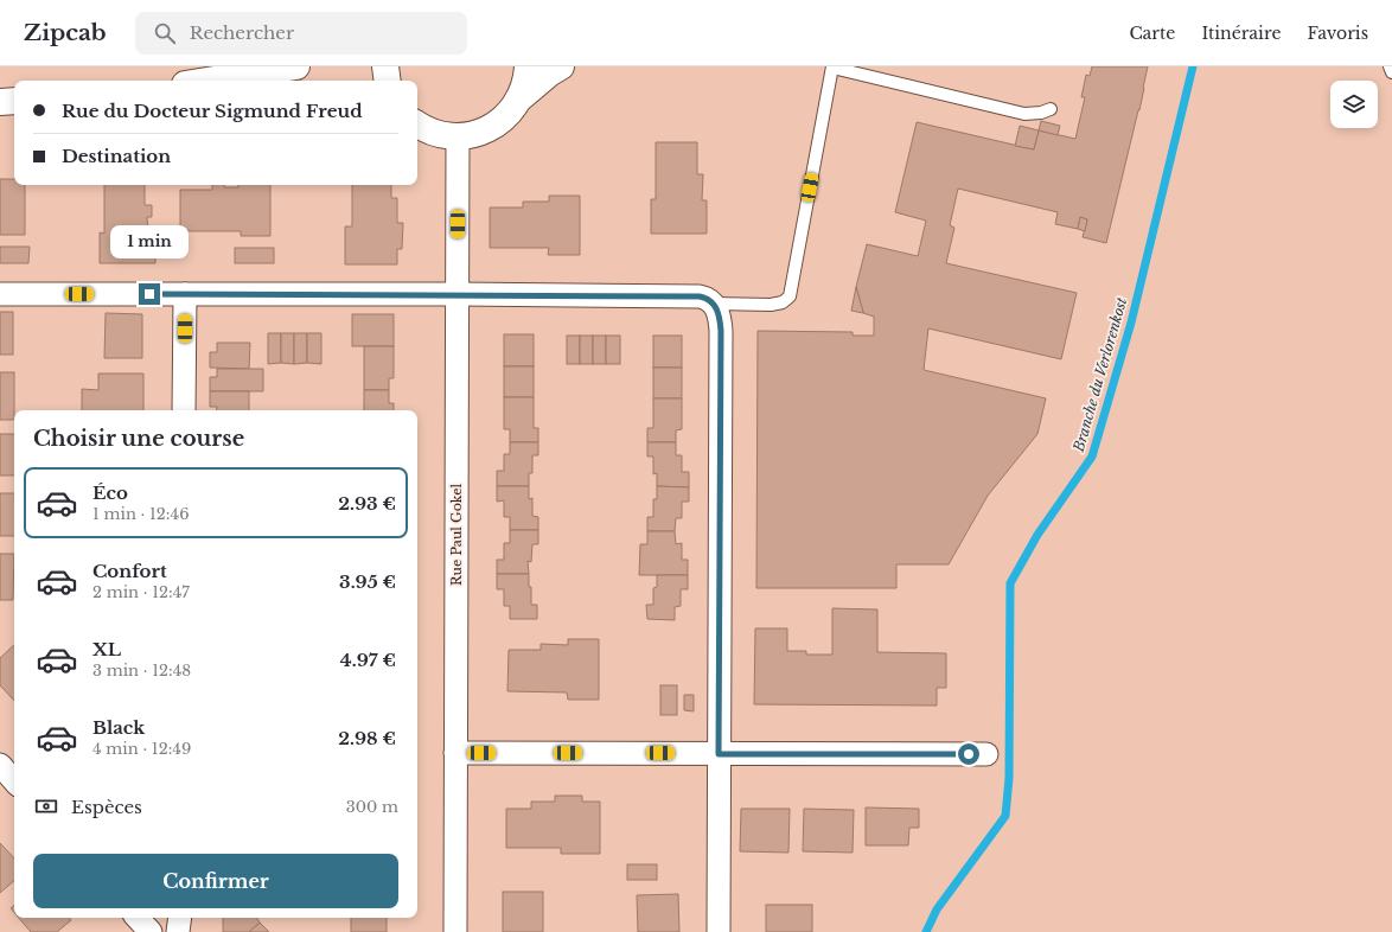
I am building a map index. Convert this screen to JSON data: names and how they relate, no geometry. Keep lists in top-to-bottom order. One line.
{"streets":{"street":["Rue Paul Gokel"]},"water":["Branche du Verlorenkost"],"page":{"header":"Zipcab","search":"Rechercher","nav":["Carte","Itinéraire","Favoris"],"banner":["Rue du Docteur Sigmund Freud","Destination"],"bubble":"1 min","heading":"Choisir une course","list":[{"name":"Éco","note":"1 min · 12:46","value":"2.93 €"},{"name":"Confort","note":"2 min · 12:47","value":"3.95 €"},{"name":"XL","note":"3 min · 12:48","value":"4.97 €"},{"name":"Black","note":"4 min · 12:49","value":"2.98 €"}],"pay":["Espèces","300 m"],"buttons":"Confirmer"}}
